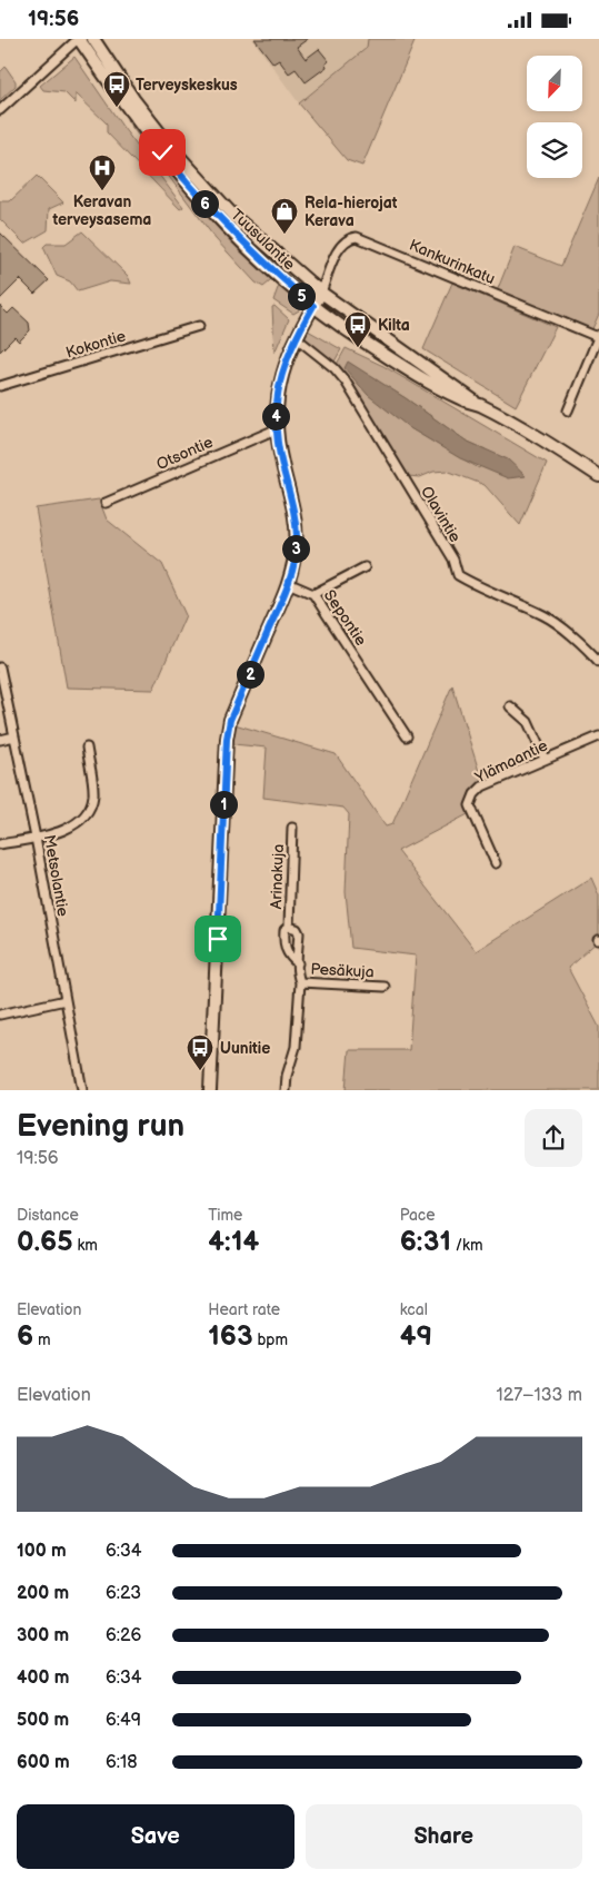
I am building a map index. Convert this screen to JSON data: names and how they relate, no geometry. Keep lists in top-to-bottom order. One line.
{"streets":{"main road":["Tuusulantie"],"street":["Kankurinkatu","Kokontie","Otsontie","Olavintie","Sepontie","Ylämaantie","Metsolantie","Arinakuja","Pesäkuja"]},"crossings":[["Tuusulantie","Kankurinkatu"],["Arinakuja","Pesäkuja"]],"places":{"bus stop":["Terveyskeskus","Kilta","Uunitie"],"hospital":["Keravan terveysasema"],"shop":["Rela-hierojat Kerava"]},"north":"bottom left","page":{"status":"19:56","pins":["6","5","4","3","2","1"],"heading":["Evening run","19:56"],"stats":[["Distance","0.65 km"],["Time","4:14"],["Pace","6:31 /km"],["Elevation","6 m"],["Heart rate","163 bpm"],["kcal","49"]],"chart":["Elevation","127–133 m"],"list":[{"name":"100 m","note":"6:34"},{"name":"200 m","note":"6:23"},{"name":"300 m","note":"6:26"},{"name":"400 m","note":"6:34"},{"name":"500 m","note":"6:49"},{"name":"600 m","note":"6:18"}],"buttons":["Save","Share"]}}
